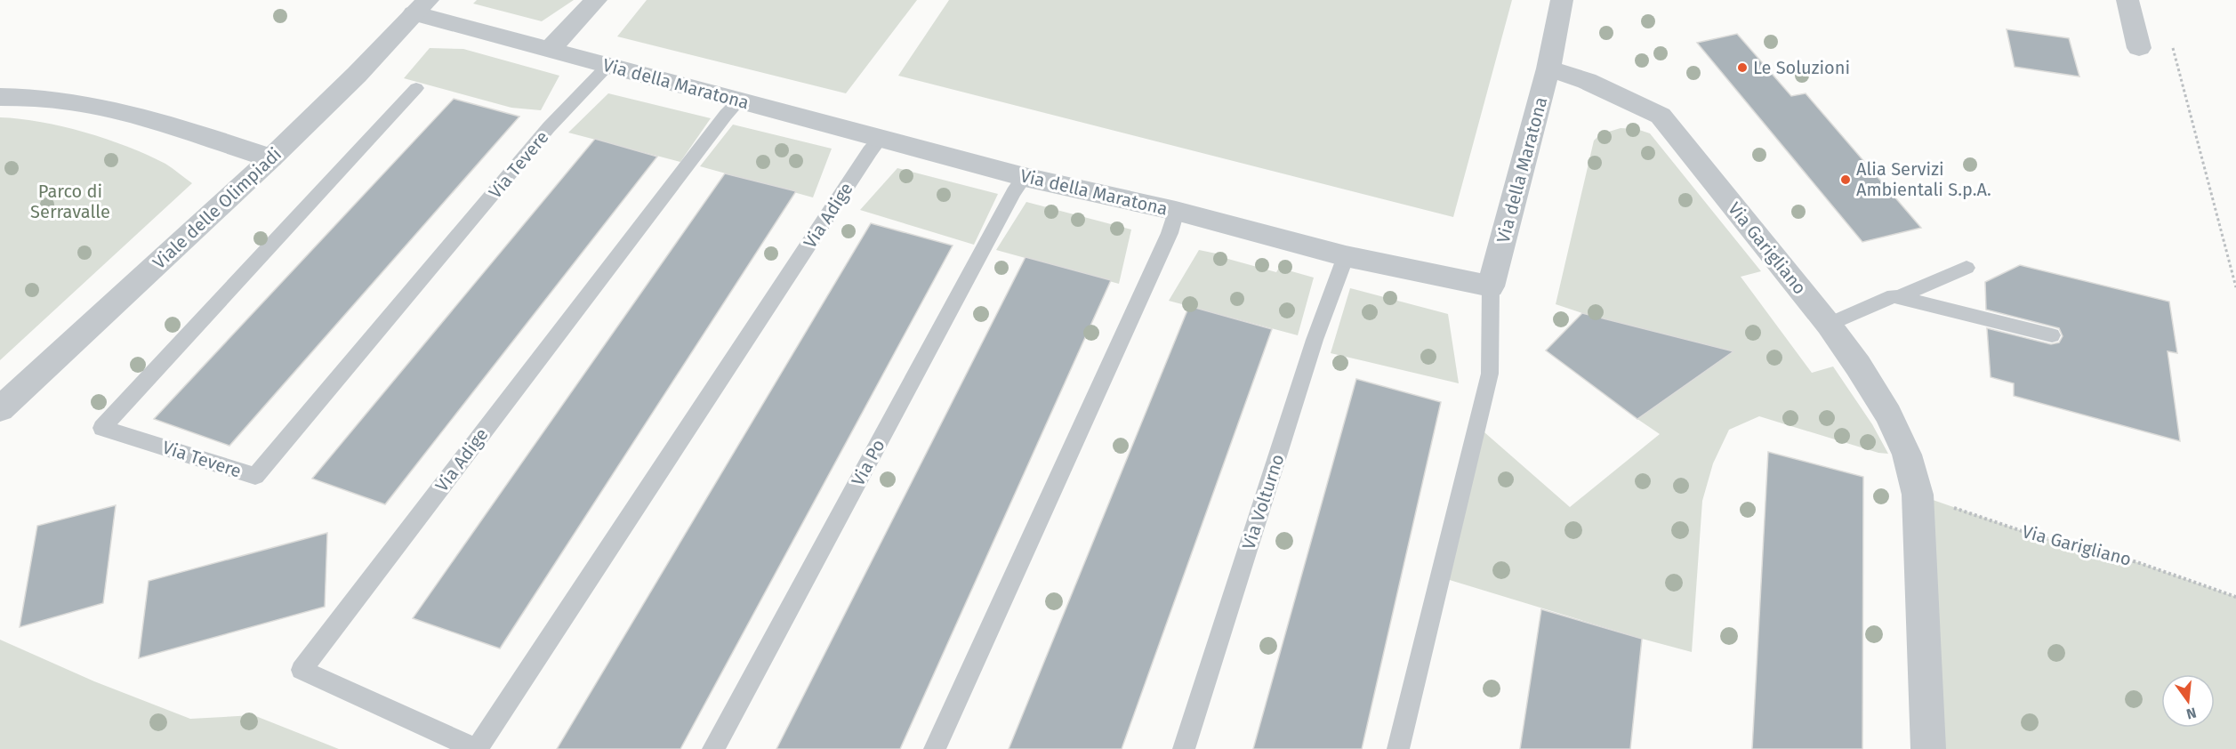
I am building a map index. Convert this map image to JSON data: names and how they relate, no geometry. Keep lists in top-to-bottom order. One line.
{"streets":{"street":["Via della Maratona","Viale delle Olimpiadi","Via Garigliano"],"lane":["Via Tevere","Via Adige","Via Po","Via Volturno"]},"crossings":[["Via della Maratona","Via Tevere"],["Via della Maratona","Viale delle Olimpiadi"],["Via della Maratona","Via Adige"],["Via della Maratona","Via Garigliano"],["Via della Maratona","Via Po"],["Via della Maratona","Via Volturno"]],"parks":["Parco di Serravalle"],"places":["Le Soluzioni","Alia Servizi Ambientali S.p.A."],"north":"bottom"}
